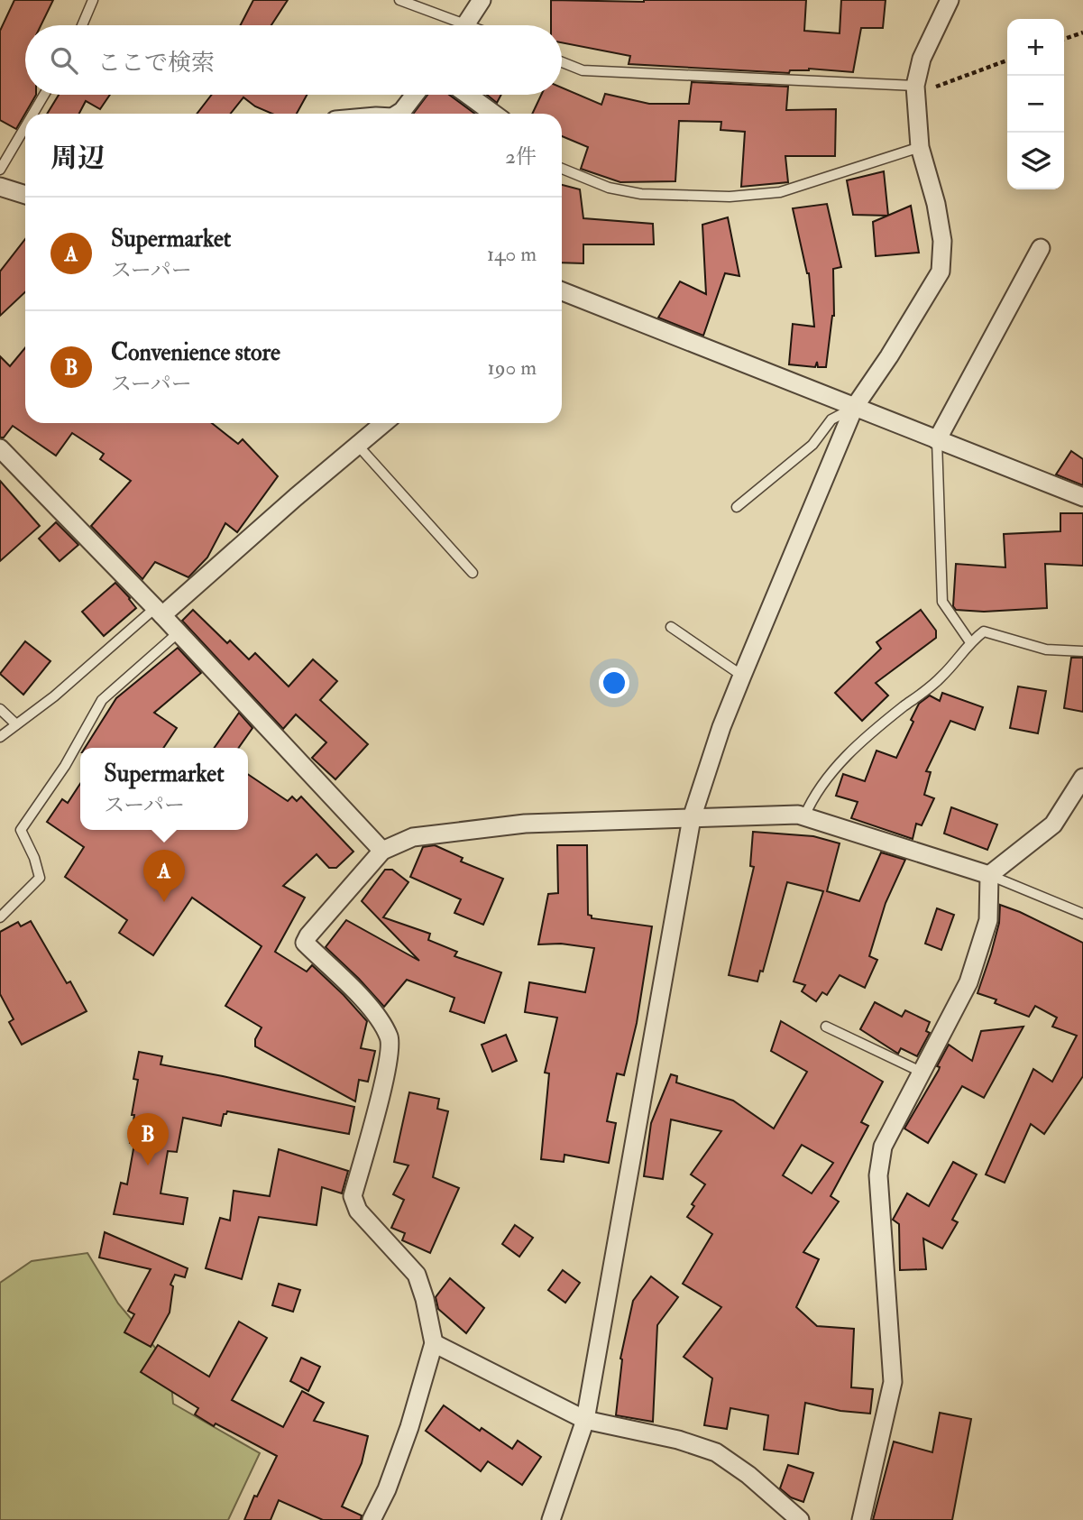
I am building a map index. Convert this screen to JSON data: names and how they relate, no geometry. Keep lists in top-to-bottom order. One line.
{"page":{"map_buttons":["+","−"],"search":"ここで検索","heading":["周辺","2件"],"list":[{"mark":"A","name":"Supermarket","note":"スーパー","value":"140 m"},{"mark":"B","name":"Convenience store","note":"スーパー","value":"190 m"}],"popup":["Supermarket","スーパー"],"pins":["A","B"]}}
